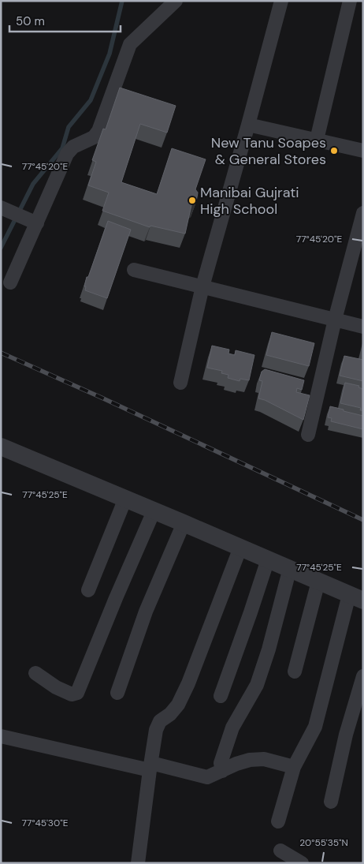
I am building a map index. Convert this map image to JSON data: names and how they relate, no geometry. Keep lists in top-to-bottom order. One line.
{"places":["New Tanu Soapes & General Stores","Manibai Gujrati High School"],"scale_bar":"50 m","coordinates":["77°45'20\"E","77°45'25\"E","77°45'30\"E","20°55'35\"N"]}
